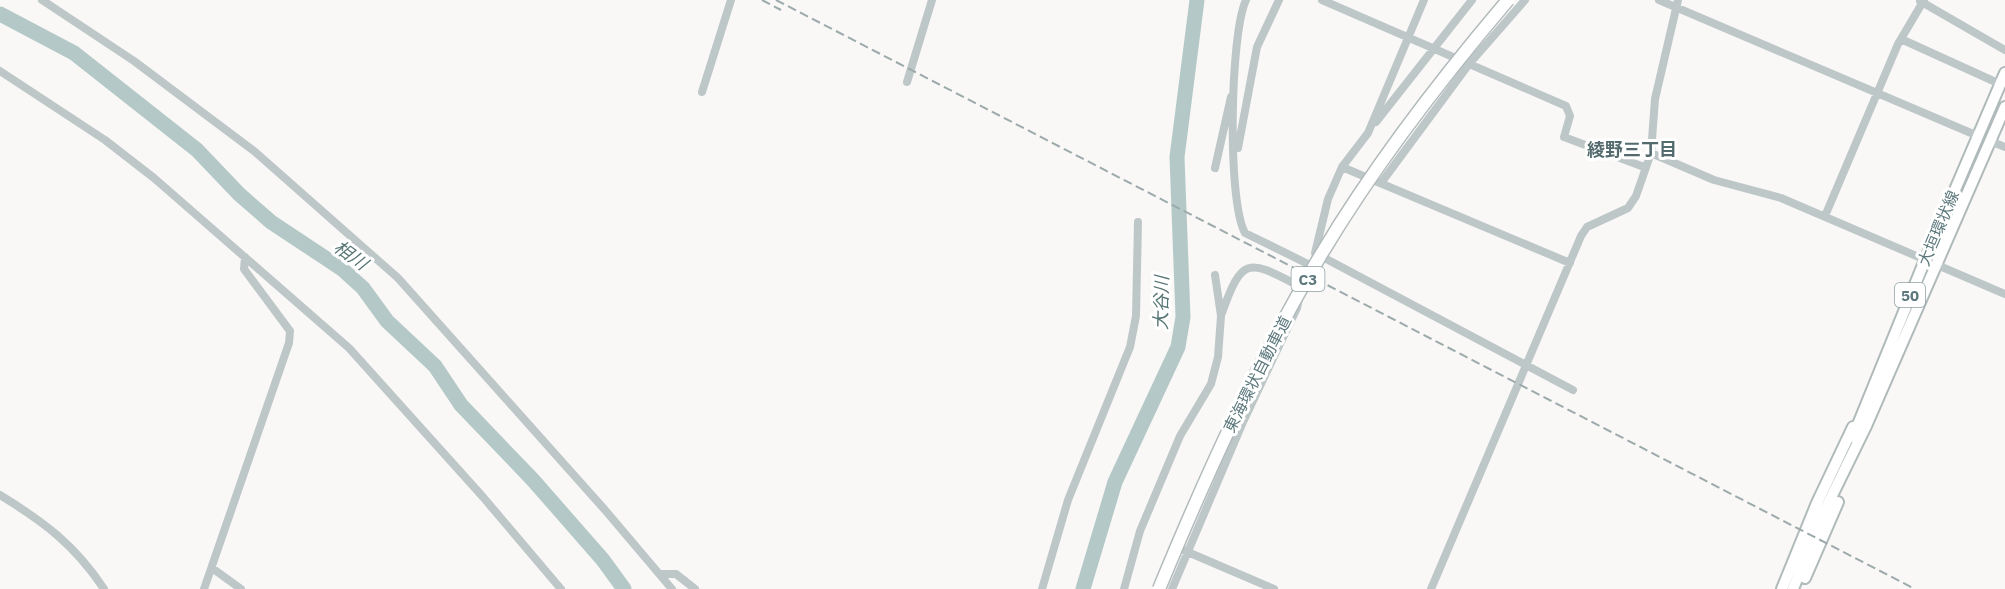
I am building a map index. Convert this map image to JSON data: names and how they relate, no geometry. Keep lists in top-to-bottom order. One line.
{"streets":{"highway":["C3","東海環状自動車道"],"main road":["大垣環状線","50"]},"districts":["綾野三丁目"],"water":["相川","大谷川"]}
